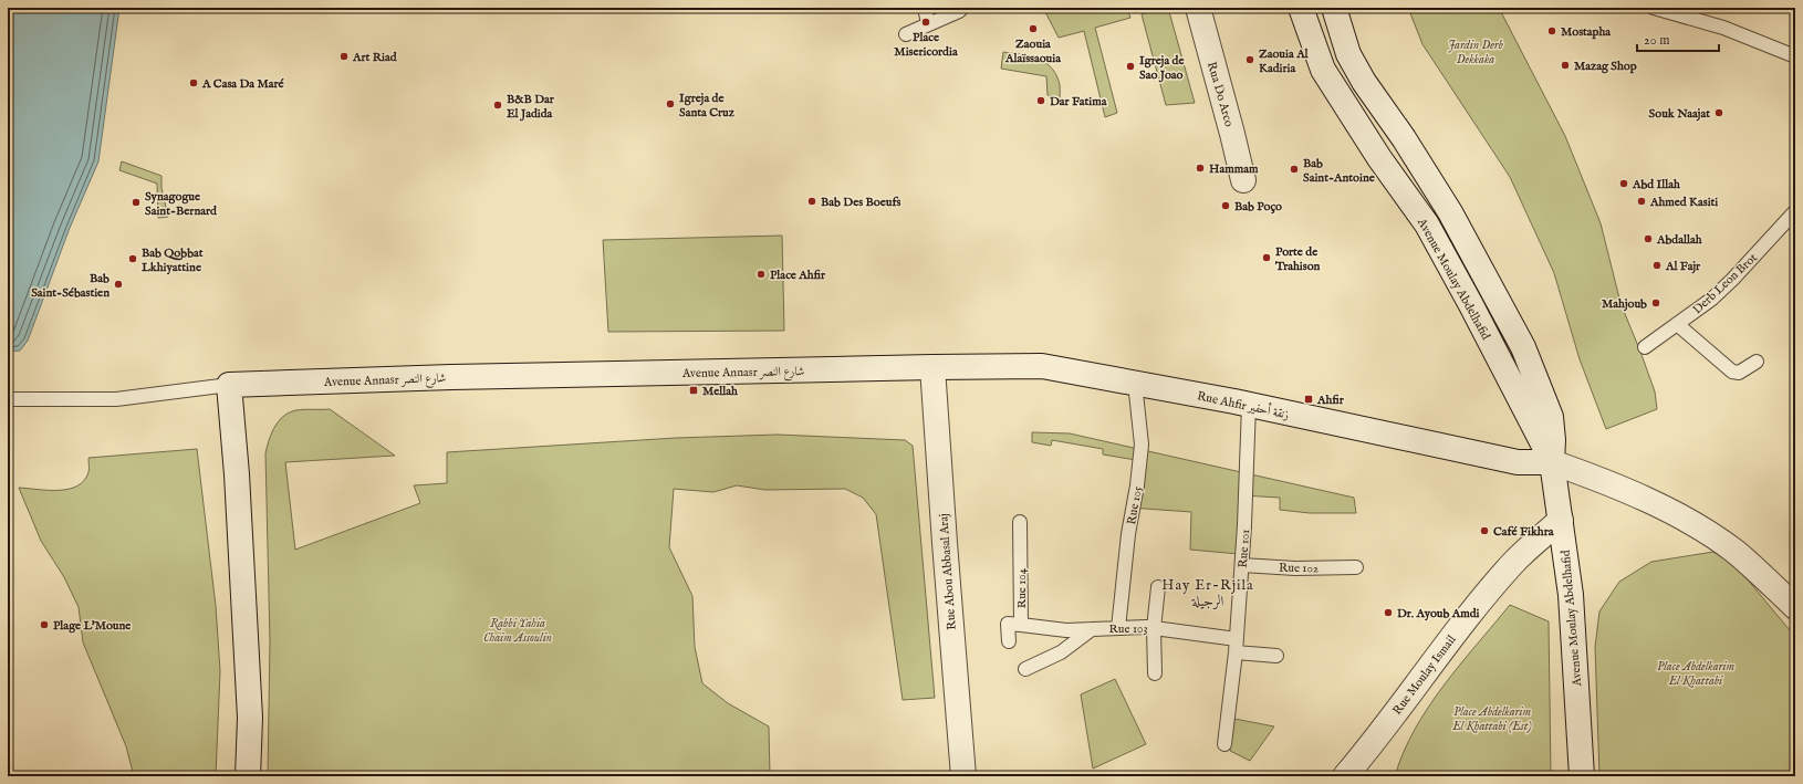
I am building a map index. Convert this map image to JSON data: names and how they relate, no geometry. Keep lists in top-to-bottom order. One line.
{"streets":{"street":["Rua Do Arco","Avenue Moulay Abdelhafid","Avenue Annasr شارع النصر","Rue Ahfir زنقة أحفير","Rue Abou Abbasal Araj","Rue Moulay Ismail"],"lane":["Derb Leon Brot","Rue 105","Rue 101","Rue 102","Rue 104","Rue 103"]},"crossings":[["Avenue Moulay Abdelhafid","Rue Ahfir زنقة أحفير"],["Avenue Moulay Abdelhafid","Rue Moulay Ismail"],["Avenue Annasr شارع النصر","Rue Ahfir زنقة أحفير"],["Avenue Annasr شارع النصر","Rue Abou Abbasal Araj"],["Rue Ahfir زنقة أحفير","Rue 105"],["Rue Ahfir زنقة أحفير","Rue 101"],["Rue Ahfir زنقة أحفير","Rue Abou Abbasal Araj"],["Rue 105","Rue 103"],["Rue 101","Rue 102"],["Rue 101","Rue 103"],["Rue 104","Rue 103"]],"districts":["Hay Er-Rjila الرجيلة"],"parks":["Jardin Derb Dekkaka","Rabbi Yahia Chaim Assoulin","Place Abdelkarim El Khattabi","Place Abdelkarim El Khattabi (Est)"],"places":{"other":["Place Misericordia","Zaouia Alaïssaouia","Mostapha","Art Riad","Zaouia Al Kadiria","Mazag Shop","Igreja de Sao Joao","A Casa Da Maré","Dar Fatima","Igreja de Santa Cruz","B&B Dar El Jadida","Souk Naajat","Hammam","Bab Saint-Antoine","Abd Illah","Bab Des Boeufs","Ahmed Kasiti","Synagogue Saint-Bernard","Bab Poço","Abdallah","Porte de Trahison","Bab Qobbat Lkhiyattine","Al Fajr","Place Ahfir","Bab Saint-Sébastien","Mahjoub","Café Fikhra","Dr. Ayoub Amdi","Plage L'Moune"],"transit":["Mellah","Ahfir"]},"scale_bar":"20 m"}
